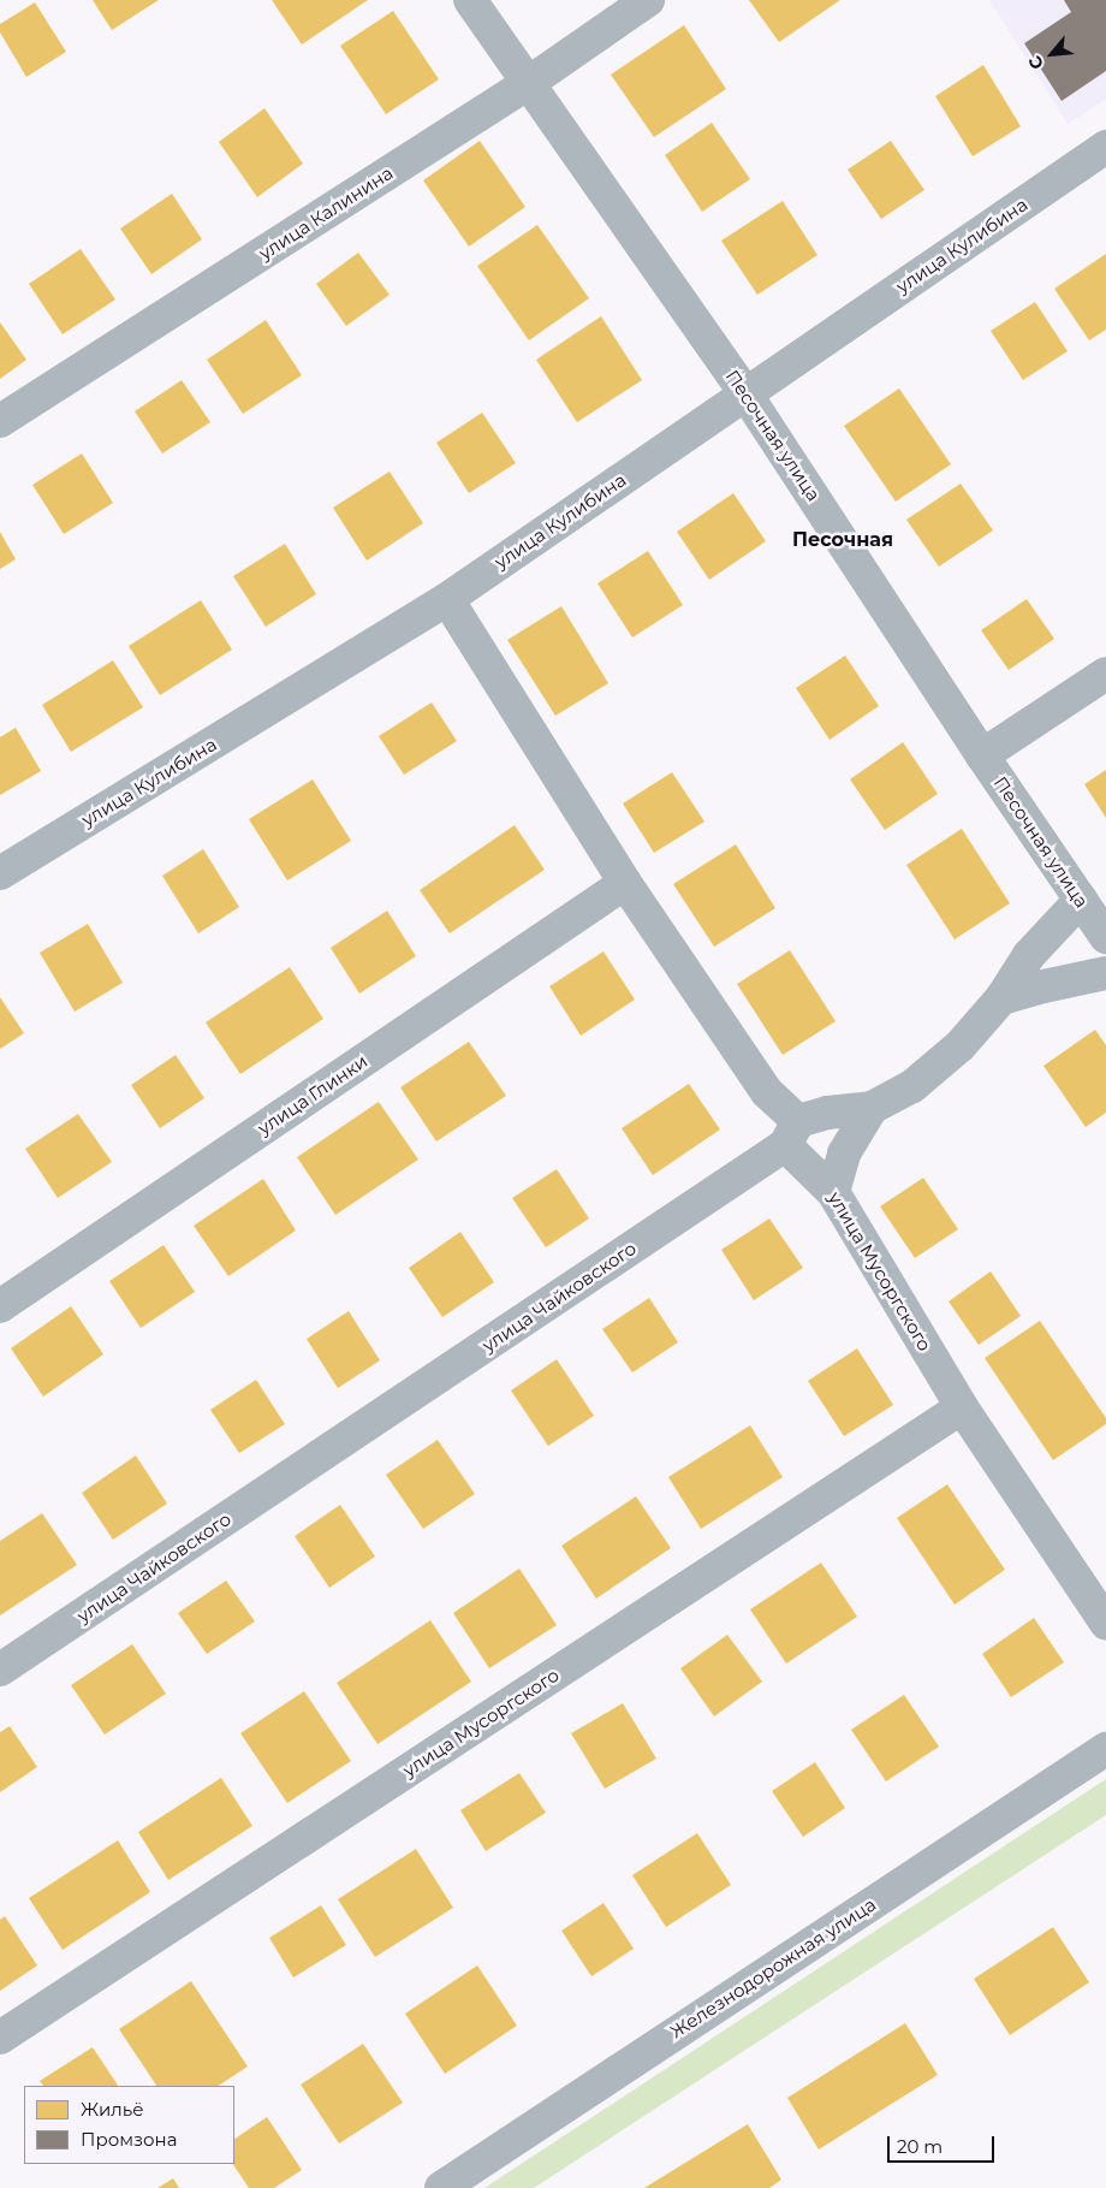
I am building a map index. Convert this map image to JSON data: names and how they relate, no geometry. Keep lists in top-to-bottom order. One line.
{"streets":{"street":["улица Калинина","улица Кулибина","Песочная улица","улица Глинки","улица Мусоргского","улица Чайковского","Железнодорожная улица"]},"crossings":[["улица Калинина","Песочная улица"],["улица Кулибина","Песочная улица"],["Песочная улица","улица Чайковского"],["улица Мусоргского","улица Чайковского"]],"districts":["Песочная"],"legend":["Жильё","Промзона"],"scale_bar":"20 m","north":"bottom left"}
